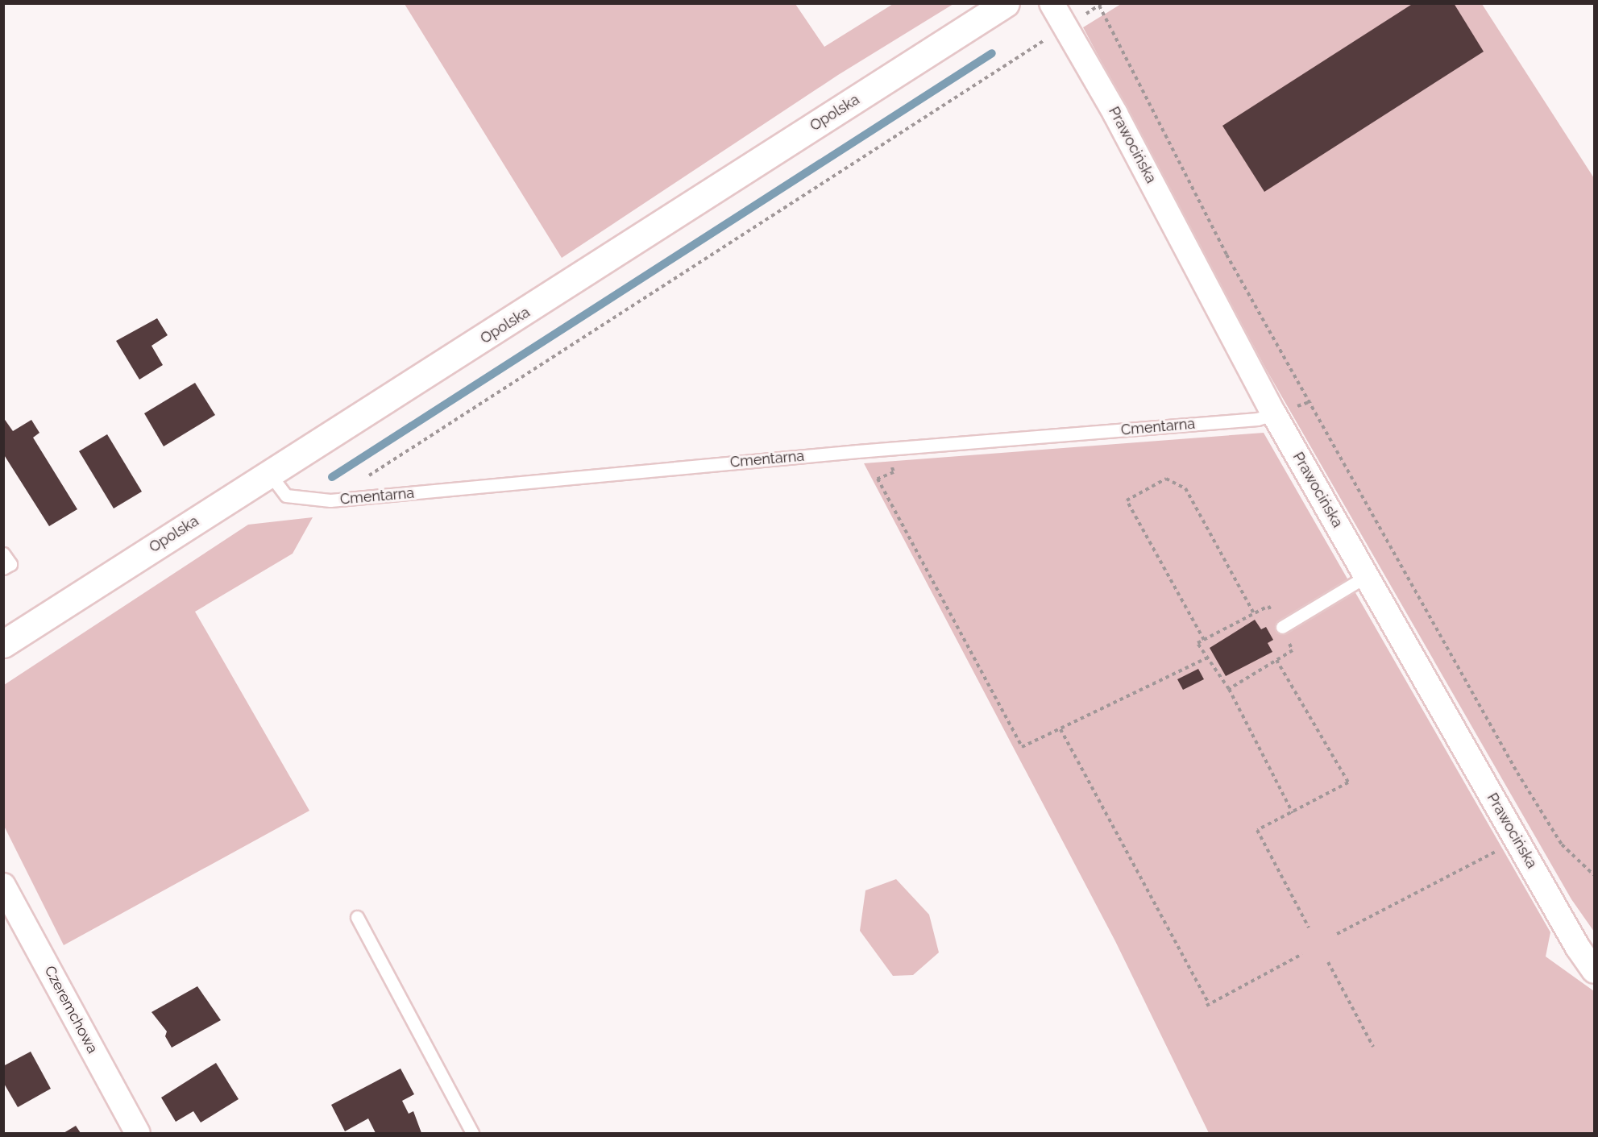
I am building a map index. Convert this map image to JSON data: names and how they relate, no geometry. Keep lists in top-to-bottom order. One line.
{"streets":{"main road":["Opolska"],"street":["Prawocińska","Czeremchowa"],"lane":["Cmentarna"]},"crossings":[["Opolska","Cmentarna"],["Prawocińska","Cmentarna"]]}
